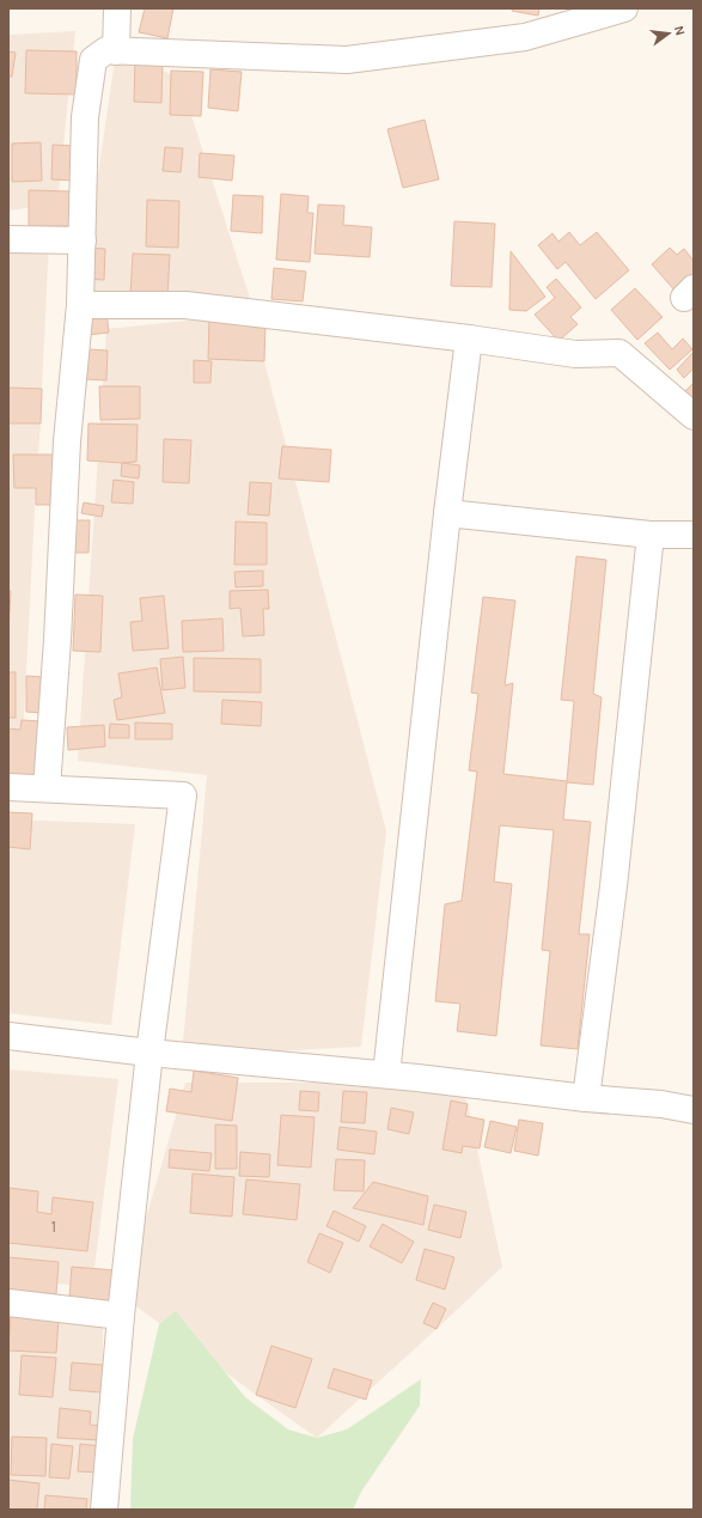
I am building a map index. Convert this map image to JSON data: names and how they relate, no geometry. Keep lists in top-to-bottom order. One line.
{"house_numbers":["1"],"north":"right"}
